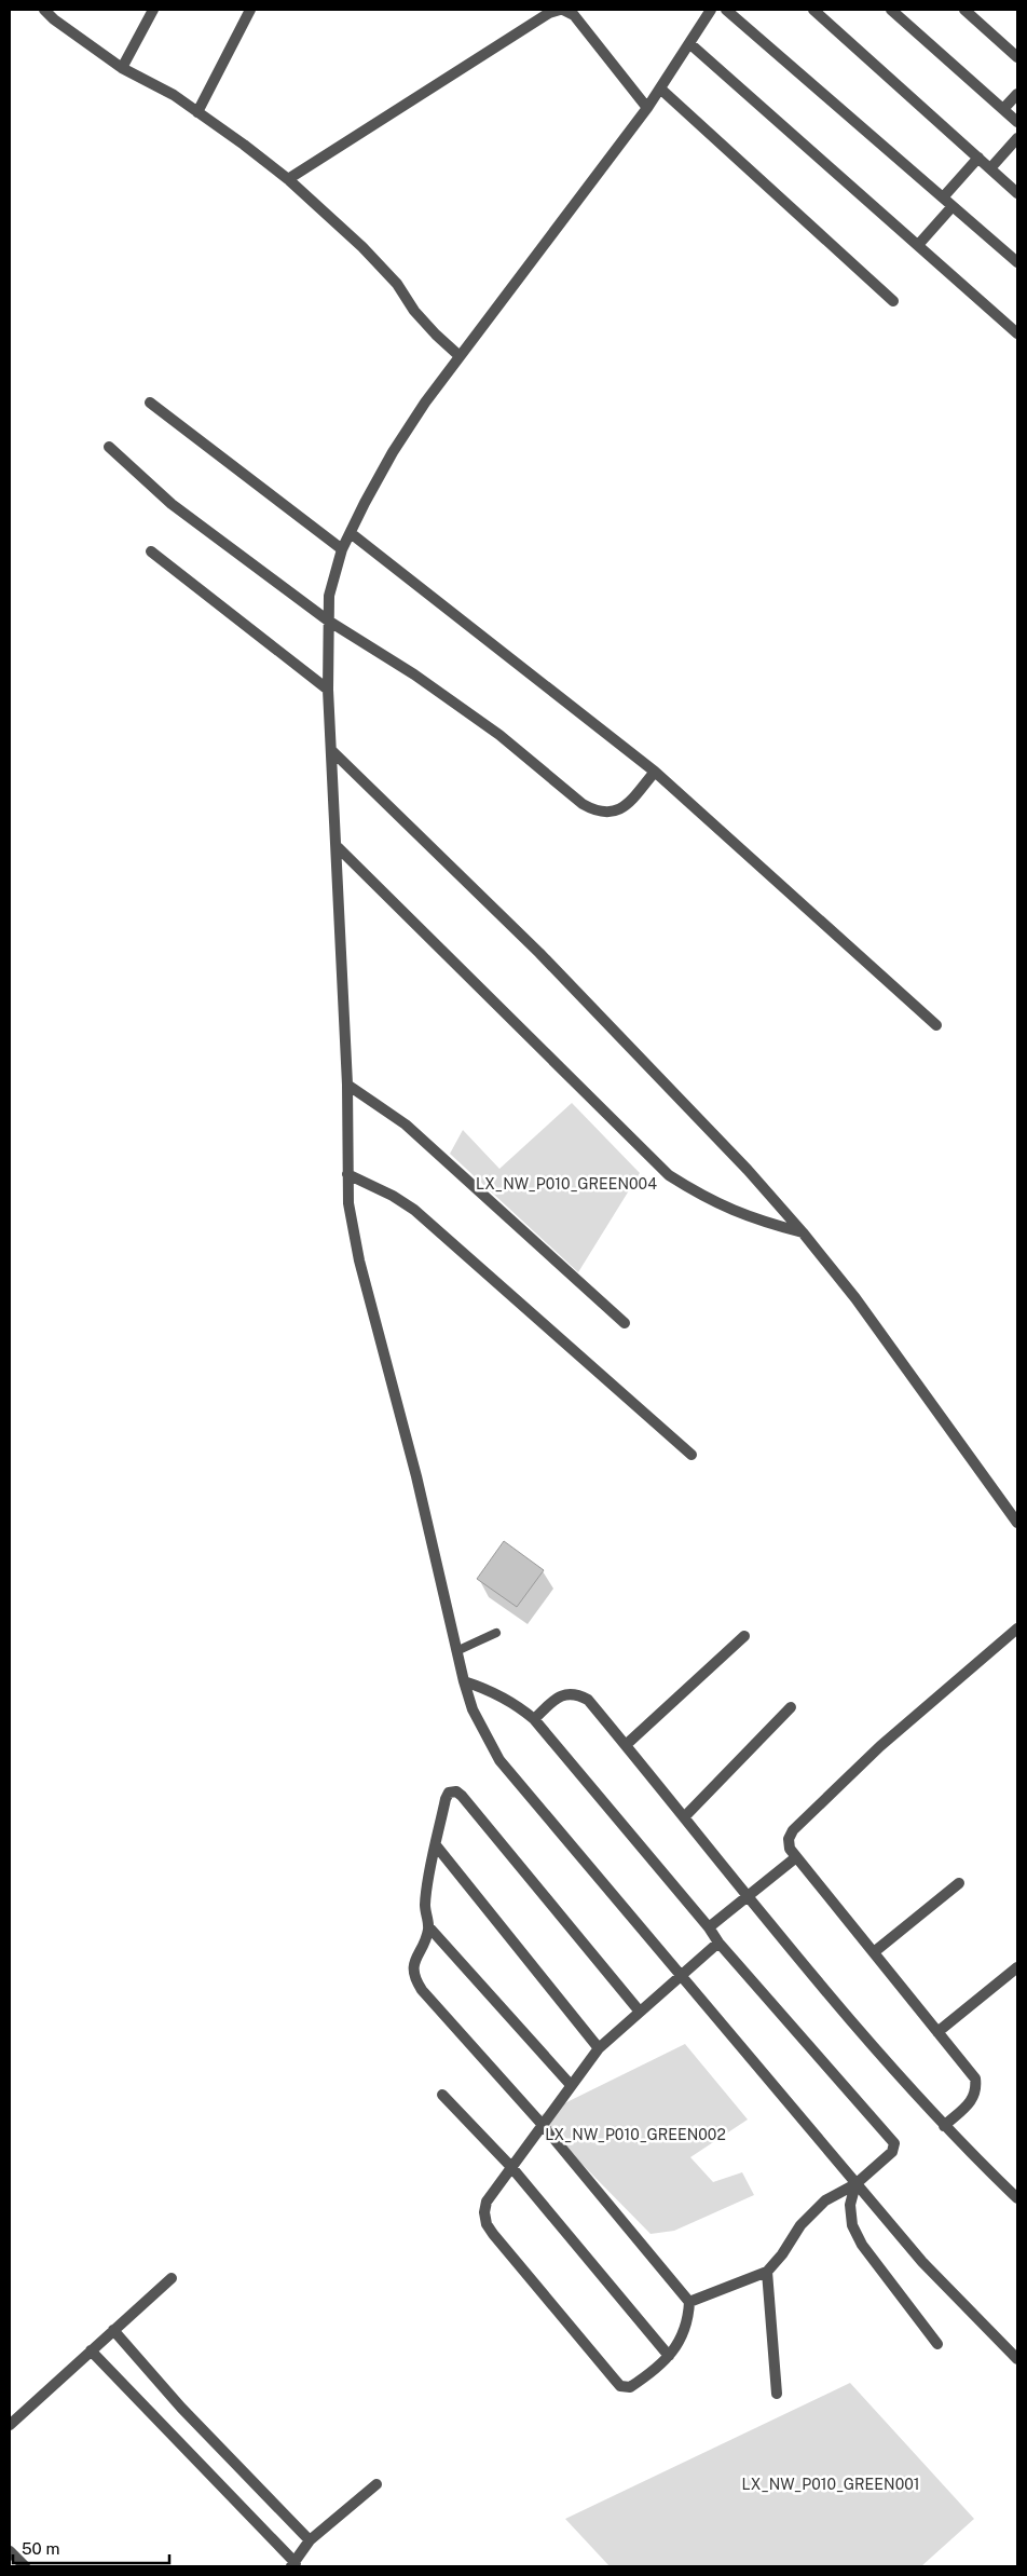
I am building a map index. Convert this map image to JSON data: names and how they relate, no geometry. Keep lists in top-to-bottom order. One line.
{"parks":["LX_NW_P010_GREEN004","LX_NW_P010_GREEN002","LX_NW_P010_GREEN001"],"scale_bar":"50 m"}
